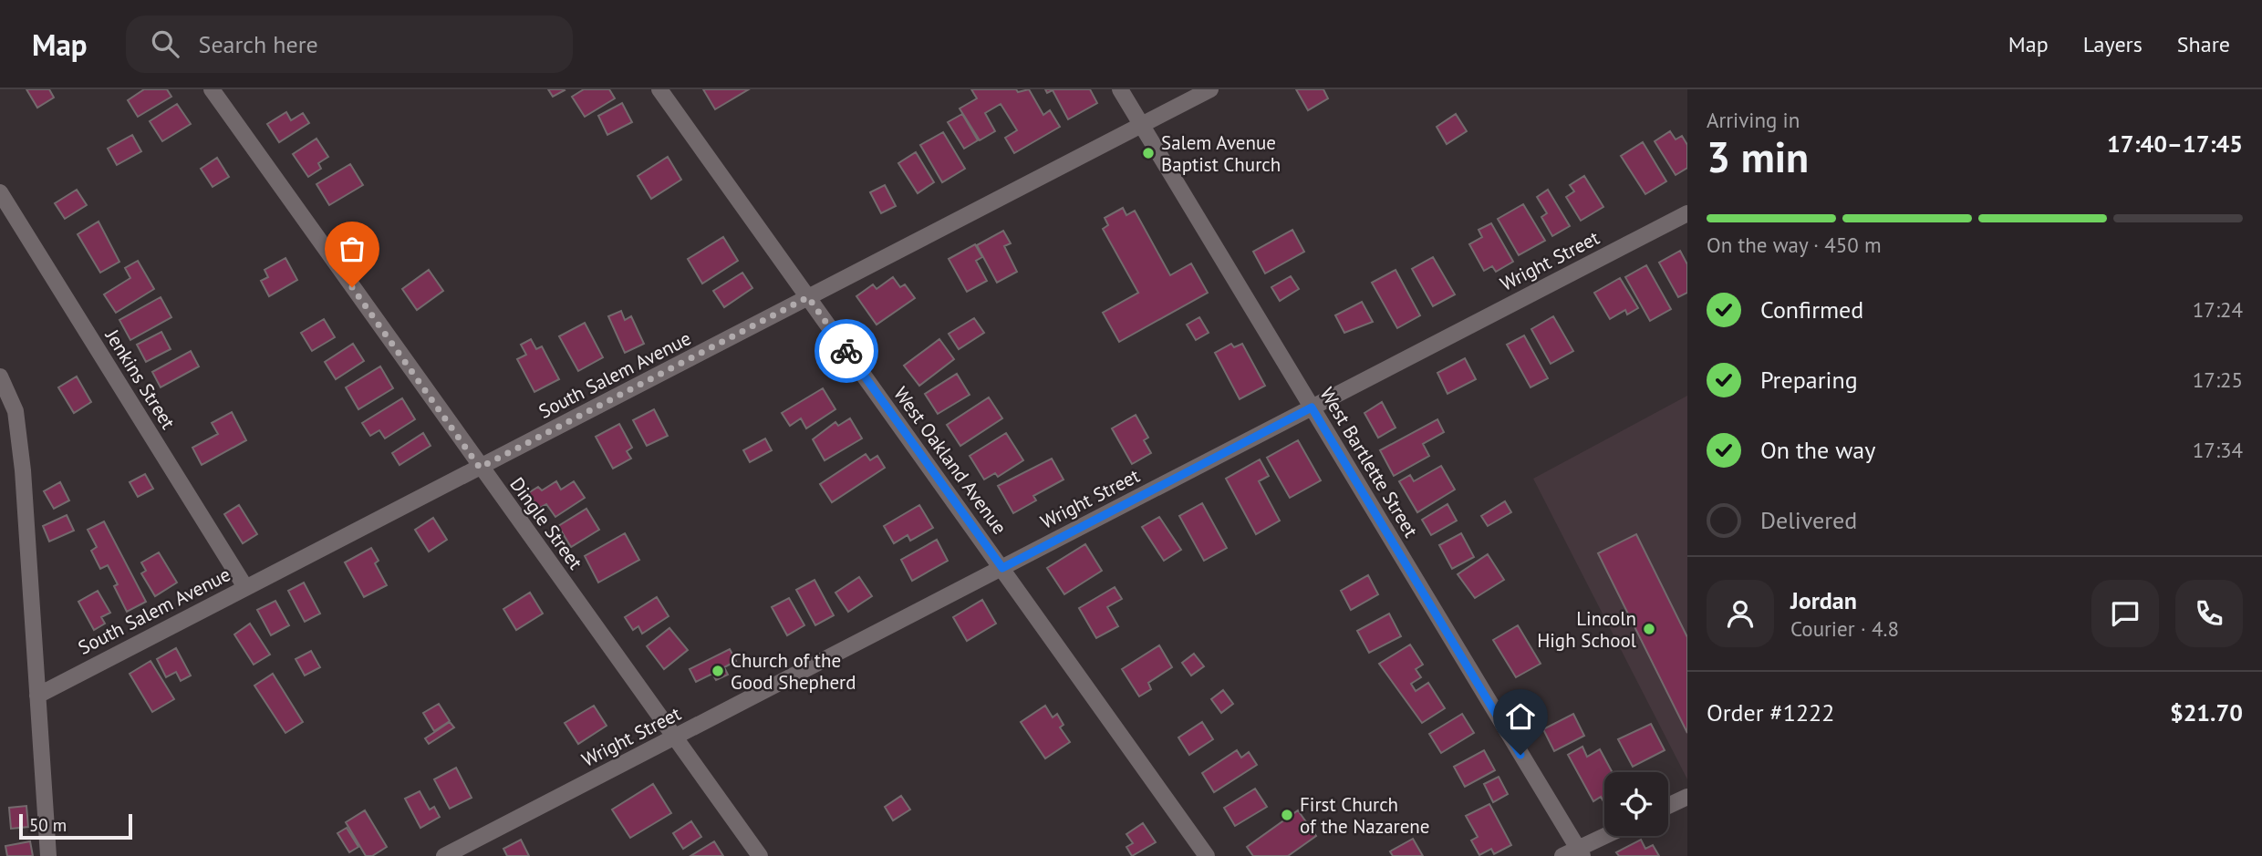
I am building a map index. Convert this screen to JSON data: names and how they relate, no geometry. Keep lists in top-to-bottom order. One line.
{"streets":{"street":["Wright Street","South Salem Avenue","Jenkins Street","West Oakland Avenue","West Bartlette Street","Dingle Street"]},"crossings":[["Wright Street","West Oakland Avenue"],["Wright Street","West Bartlette Street"],["Wright Street","Dingle Street"],["South Salem Avenue","Jenkins Street"],["South Salem Avenue","West Oakland Avenue"],["South Salem Avenue","West Bartlette Street"],["South Salem Avenue","Dingle Street"]],"places":["Salem Avenue Baptist Church","Lincoln High School","Church of the Good Shepherd","First Church of the Nazarene"],"scale_bar":"50 m","page":{"header":"Map","search":"Search here","nav":["Map","Layers","Share"],"heading":["3 min","Arriving in","17:40–17:45"],"panel":["Jordan","Courier · 4.8","Order #1222","$21.70"],"bar":"On the way · 450 m","list":[["Confirmed","17:24"],["Preparing","17:25"],["On the way","17:34"],"Delivered"],"scale":"50 m"}}
